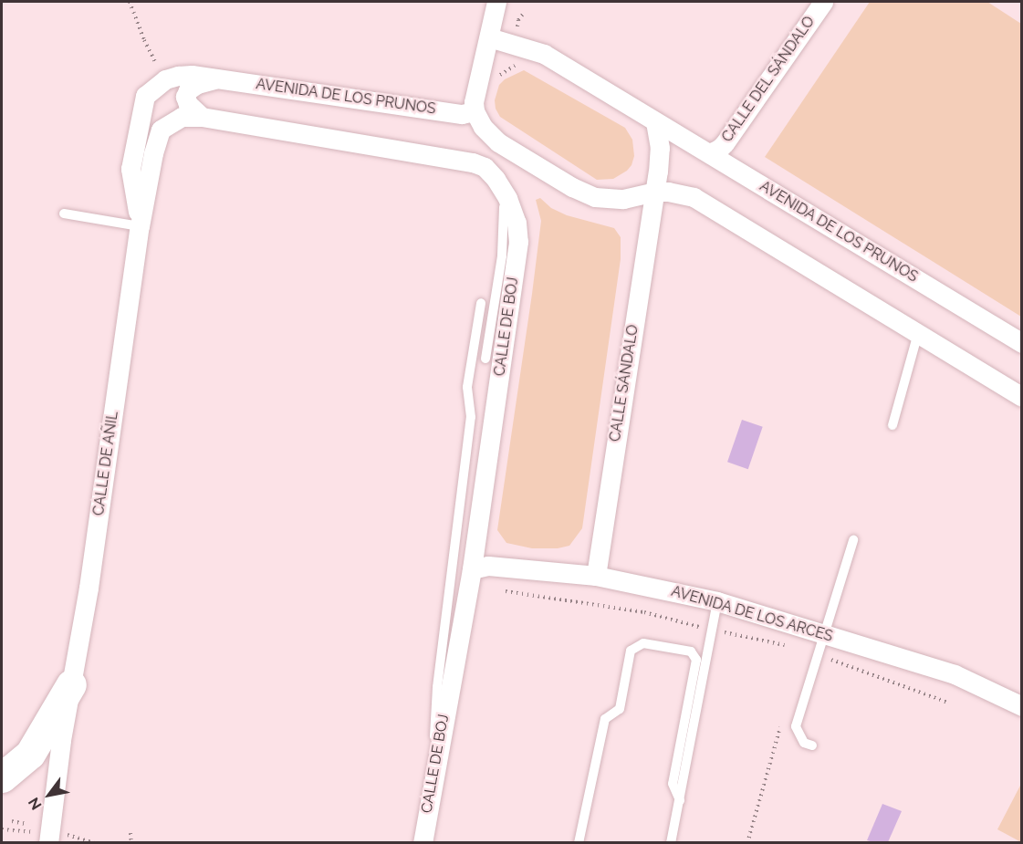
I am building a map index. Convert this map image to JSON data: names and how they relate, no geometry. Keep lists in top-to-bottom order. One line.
{"streets":{"street":["CALLE DEL SÁNDALO","AVENIDA DE LOS PRUNOS","CALLE DE BOJ","CALLE SÁNDALO","CALLE DE AÑIL","AVENIDA DE LOS ARCES"]},"crossings":[["CALLE DEL SÁNDALO","AVENIDA DE LOS PRUNOS"],["CALLE DE BOJ","CALLE DE AÑIL"],["CALLE DE BOJ","AVENIDA DE LOS ARCES"],["CALLE SÁNDALO","AVENIDA DE LOS ARCES"]],"north":"bottom left"}
